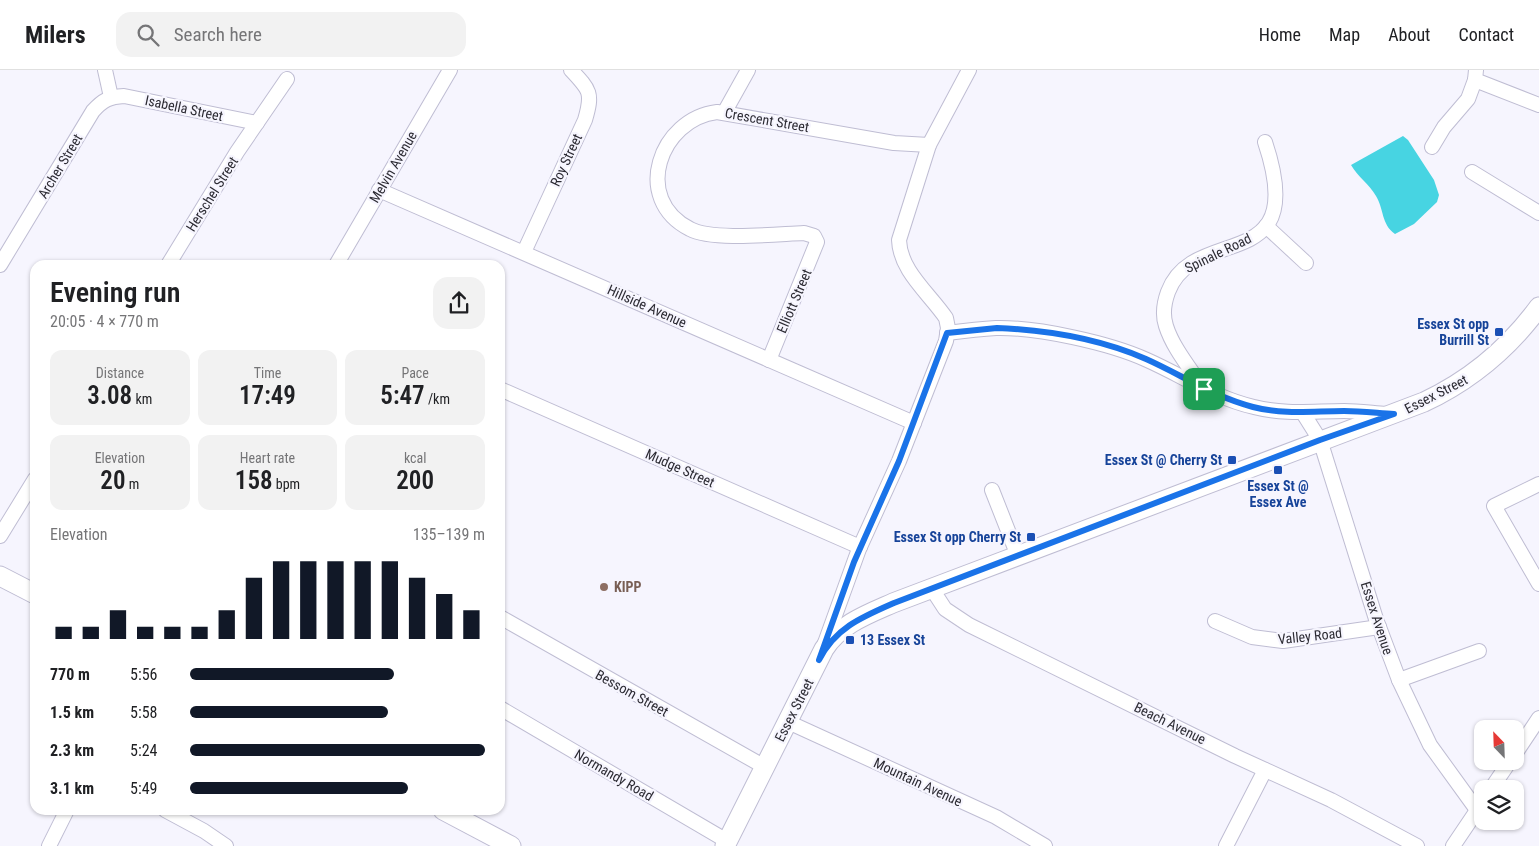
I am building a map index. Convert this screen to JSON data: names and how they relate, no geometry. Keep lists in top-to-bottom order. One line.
{"streets":{"main road":["Essex Street"],"street":["Isabella Street","Crescent Street","Roy Street","Archer Street","Melvin Avenue","Herschel Street","Spinale Road","Elliott Street","Hillside Avenue","Mudge Street","Essex Avenue","Valley Road","Bessom Street","Beach Avenue","Normandy Road","Mountain Avenue"]},"crossings":[["Isabella Street","Archer Street"],["Isabella Street","Herschel Street"],["Crescent Street","Elliott Street"],["Roy Street","Hillside Avenue"],["Melvin Avenue","Hillside Avenue"],["Elliott Street","Hillside Avenue"],["Essex Street","Essex Avenue"],["Essex Street","Bessom Street"],["Essex Street","Beach Avenue"],["Essex Street","Normandy Road"],["Essex Street","Mountain Avenue"],["Essex Avenue","Valley Road"]],"places":{"transit":["Essex St opp Burrill St","Essex St @ Cherry St","Essex St @ Essex Ave","Essex St opp Cherry St","13 Essex St"],"other":["KIPP"]},"north":"top left","page":{"header":"Milers","search":"Search here","nav":["Home","Map","About","Contact"],"heading":["Evening run","20:05 · 4 × 770 m"],"stats":[["Distance","3.08 km"],["Time","17:49"],["Pace","5:47 /km"],["Elevation","20 m"],["Heart rate","158 bpm"],["kcal","200"]],"chart":["Elevation","135–139 m"],"list":[{"name":"770 m","note":"5:56"},{"name":"1.5 km","note":"5:58"},{"name":"2.3 km","note":"5:24"},{"name":"3.1 km","note":"5:49"}]}}
